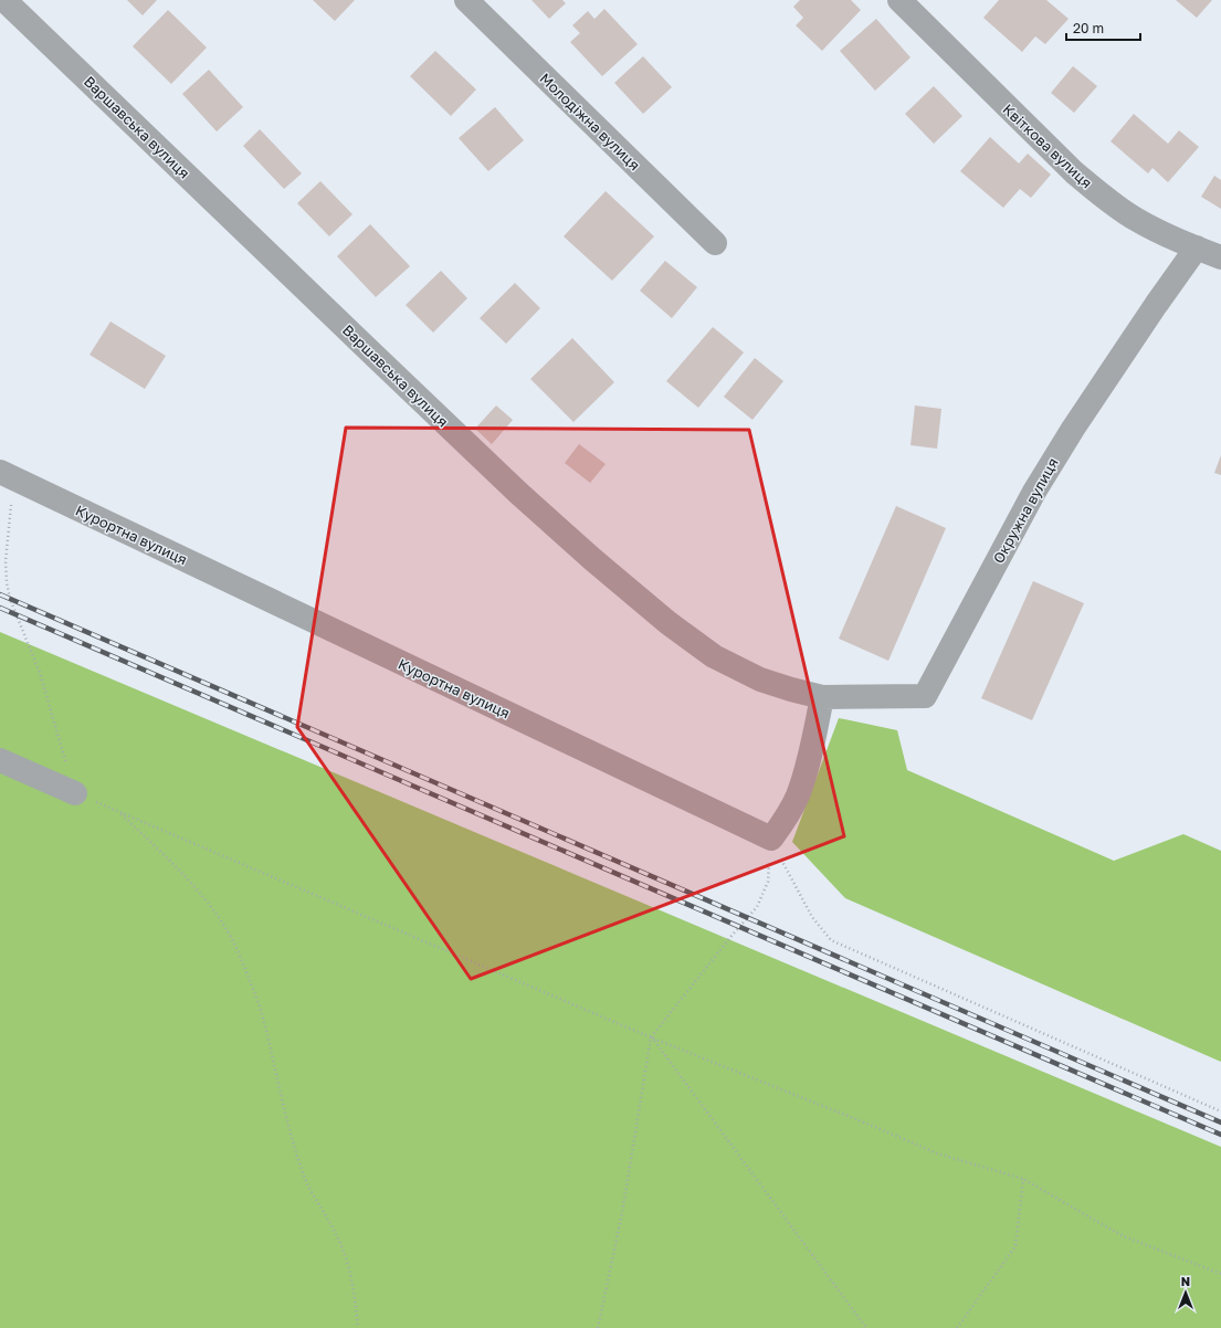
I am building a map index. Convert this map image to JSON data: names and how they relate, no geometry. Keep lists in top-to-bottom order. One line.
{"streets":{"street":["Молодіжна вулиця","Варшавська вулиця","Квіткова вулиця","Окружна вулиця","Курортна вулиця"]},"crossings":[["Варшавська вулиця","Окружна вулиця"],["Квіткова вулиця","Окружна вулиця"]],"scale_bar":"20 m","north":"top"}
